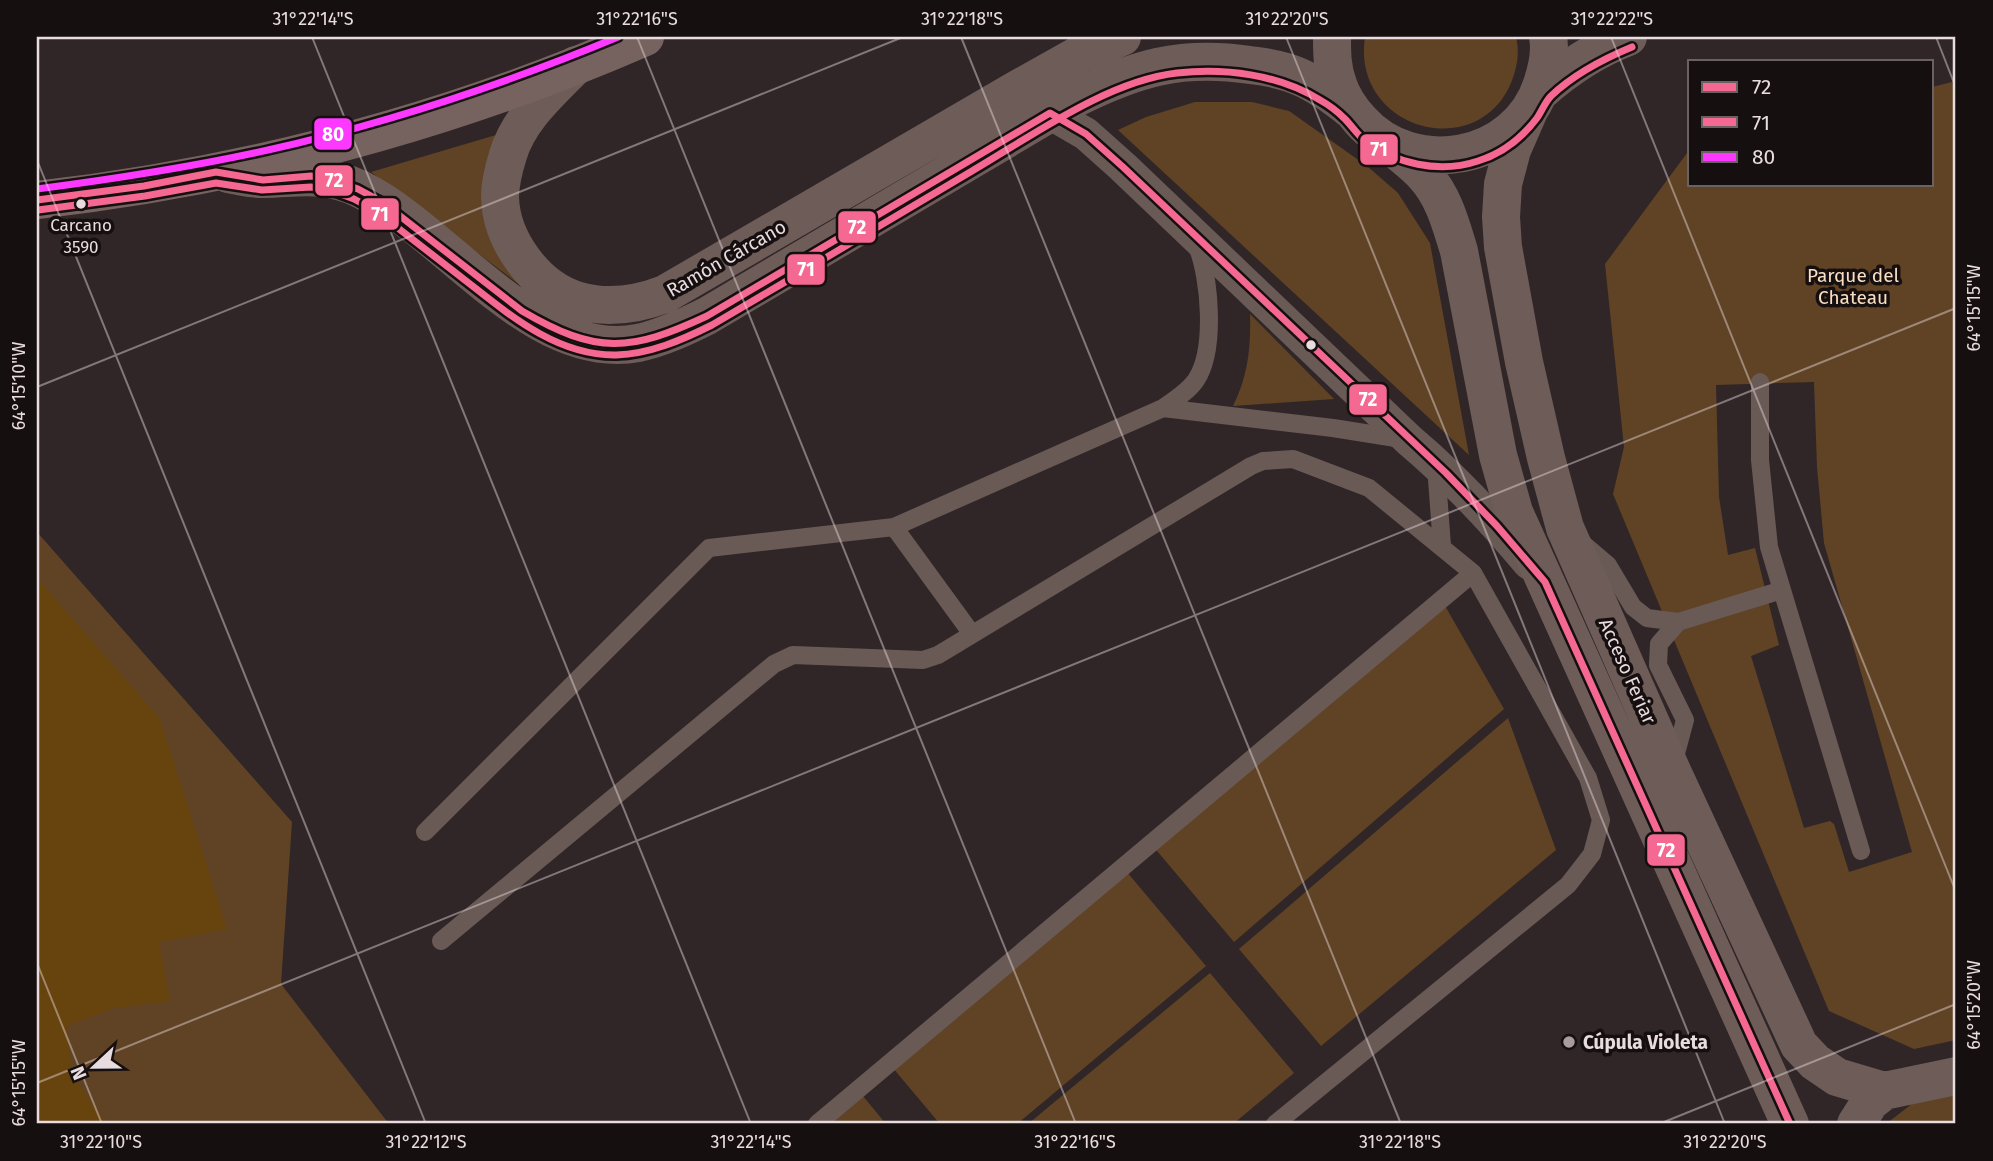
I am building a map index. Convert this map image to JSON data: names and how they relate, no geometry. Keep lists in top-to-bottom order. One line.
{"streets":{"main road":["Ramón Cárcano","Acceso Feriar"]},"crossings":[["Ramón Cárcano","Acceso Feriar"]],"parks":["Parque del Chateau"],"places":["Carcano 3590","Cúpula Violeta"],"lines":["transit line 80","transit line 71","transit line 72"],"legend":["72","71","80"],"north":"left","coordinates":["31°22'14\"S","31°22'16\"S","31°22'18\"S","31°22'20\"S","31°22'22\"S","64°15'15\"W","64°15'10\"W","64°15'20\"W","31°22'10\"S","31°22'12\"S"]}
